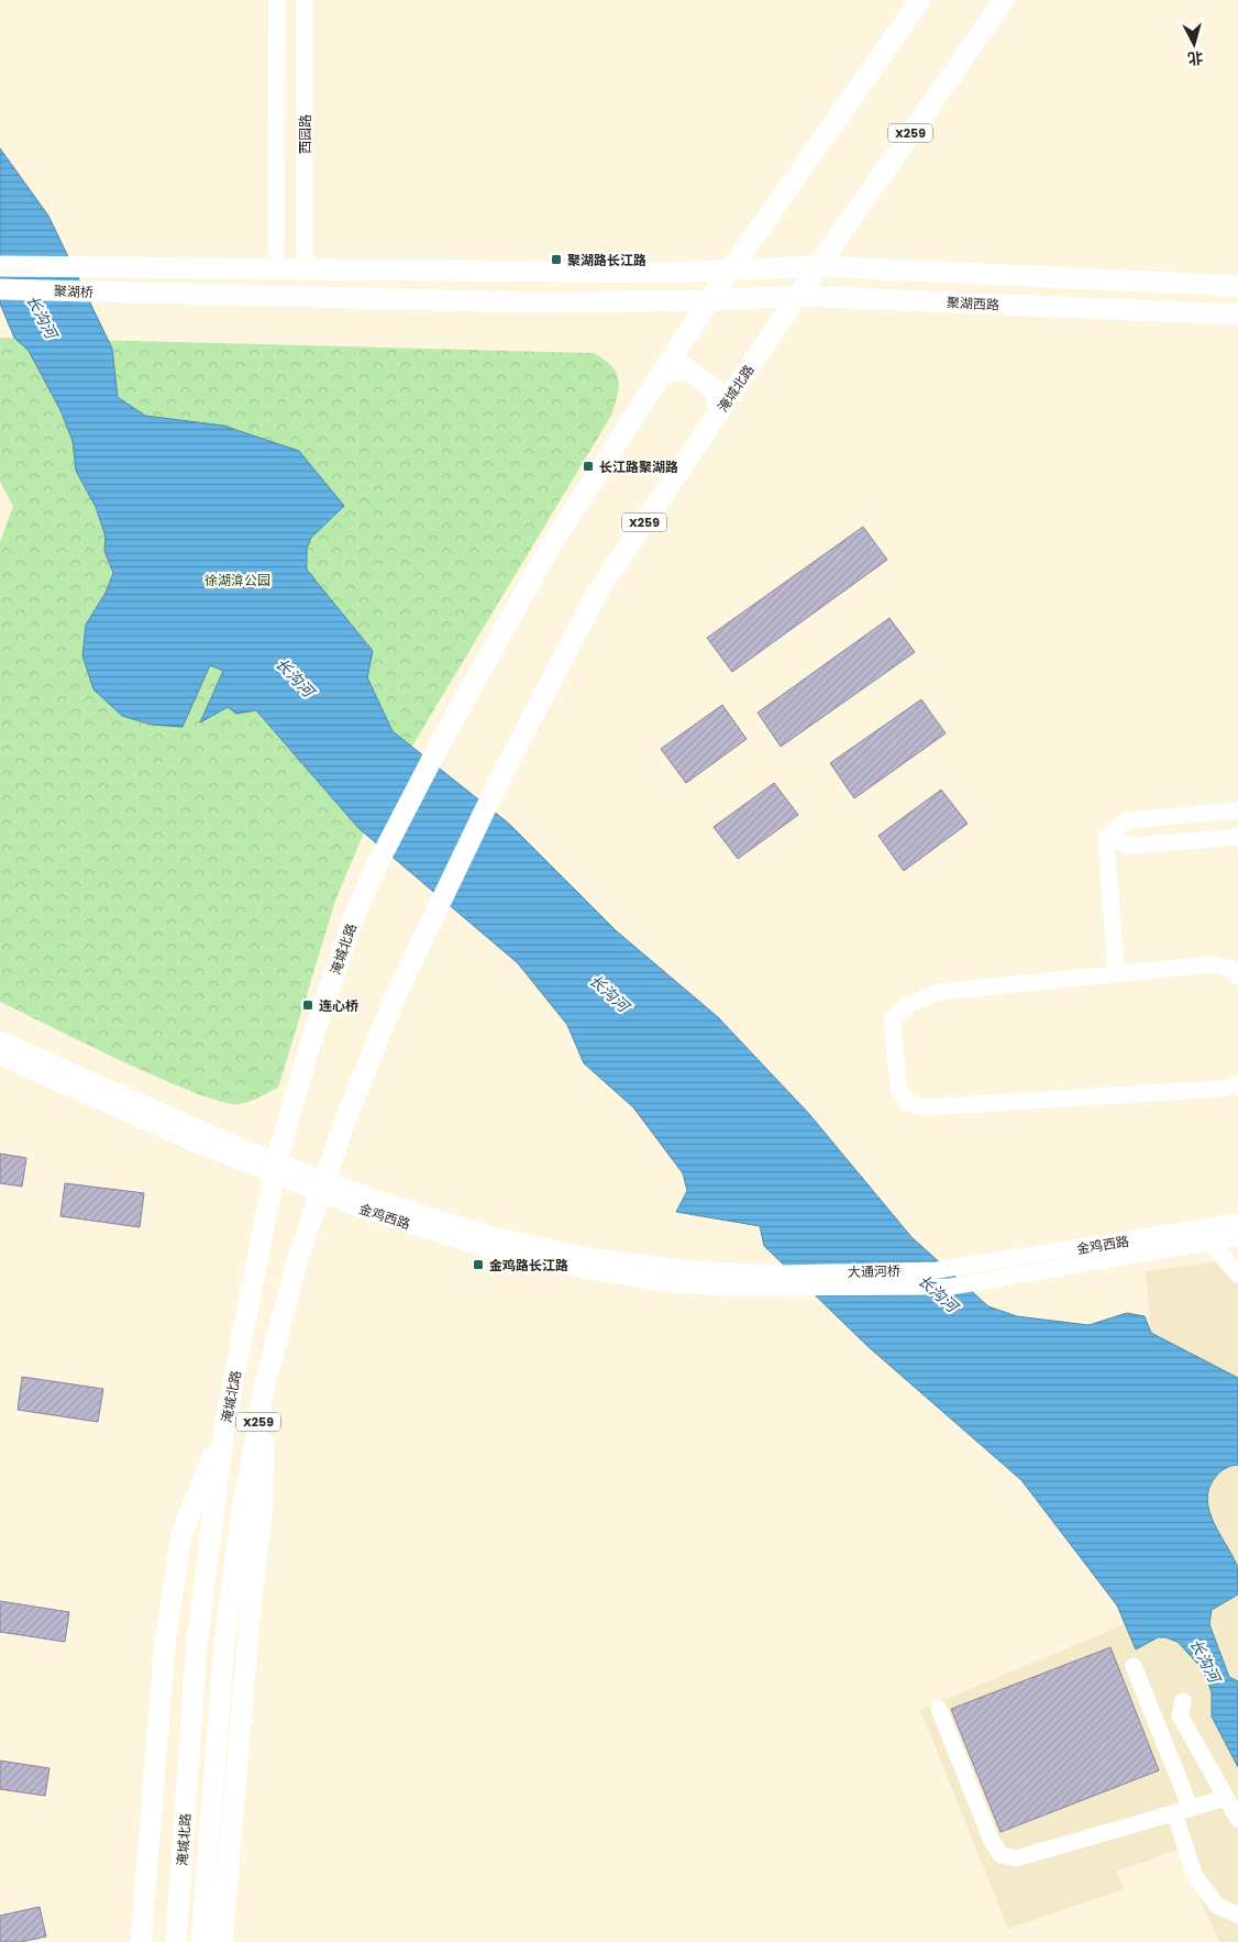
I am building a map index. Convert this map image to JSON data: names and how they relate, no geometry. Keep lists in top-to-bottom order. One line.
{"streets":{"main road":["X259","聚湖桥","聚湖西路","淹城北路"],"street":["西园路","金鸡西路","大通河桥"]},"crossings":[["X259","聚湖桥"],["X259","聚湖西路"],["X259","淹城北路"],["西园路","聚湖桥"],["聚湖桥","聚湖西路"],["聚湖桥","淹城北路"],["聚湖西路","淹城北路"],["淹城北路","金鸡西路"],["金鸡西路","大通河桥"]],"water":["长沟河"],"parks":["徐湖渰公园"],"places":{"transit":["聚湖路长江路","长江路聚湖路","连心桥","金鸡路长江路"]},"north":"bottom"}
